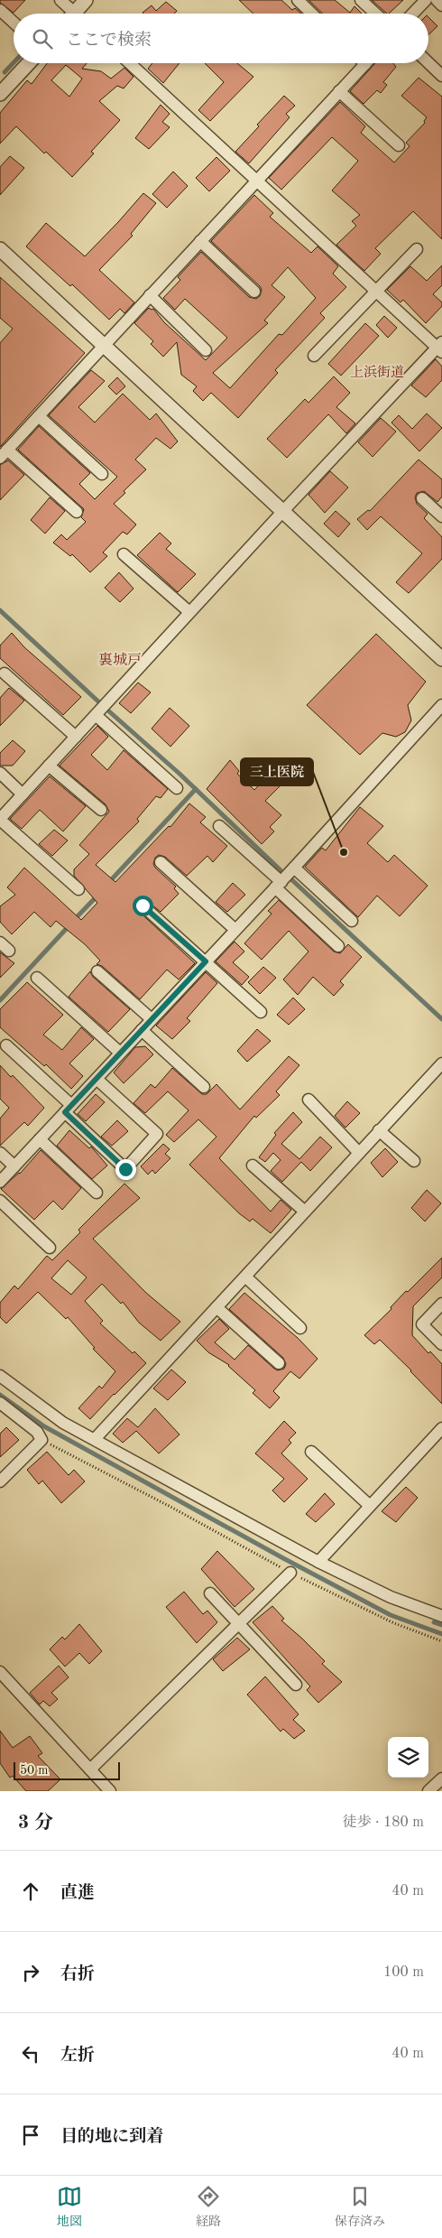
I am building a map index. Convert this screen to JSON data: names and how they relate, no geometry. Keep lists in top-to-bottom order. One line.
{"districts":["上浜街道","裏城戸"],"places":["三上医院"],"scale_bar":"50 m","page":{"search":"ここで検索","scale":"50 m","heading":["3 分","徒歩 · 180 m"],"list":[["直進","40 m"],["右折","100 m"],["左折","40 m"],"目的地に到着"],"nav":["地図","経路","保存済み"]}}
